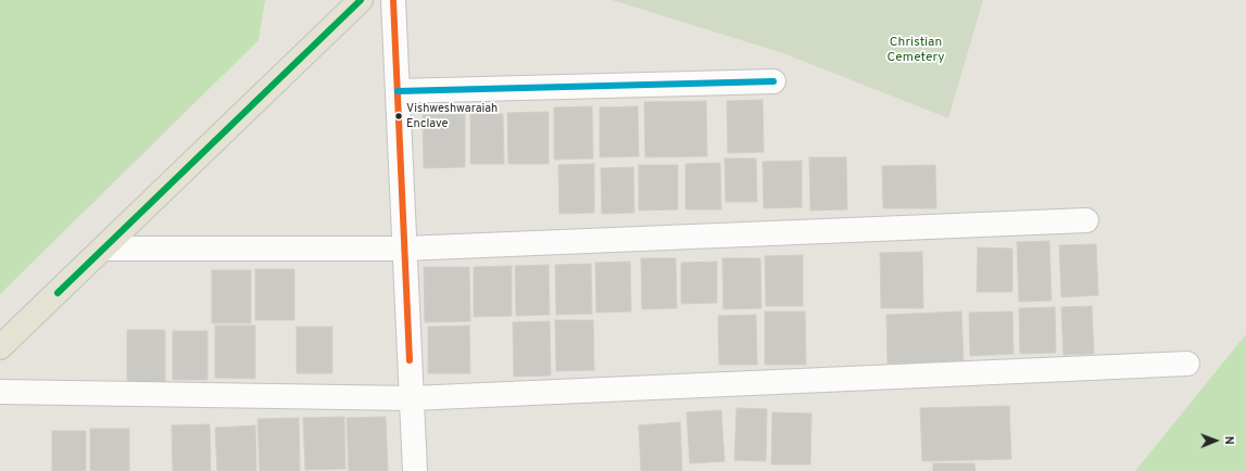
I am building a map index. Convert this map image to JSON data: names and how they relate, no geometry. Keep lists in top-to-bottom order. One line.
{"parks":["Christian Cemetery"],"places":["Vishweshwaraiah Enclave"],"north":"right"}
